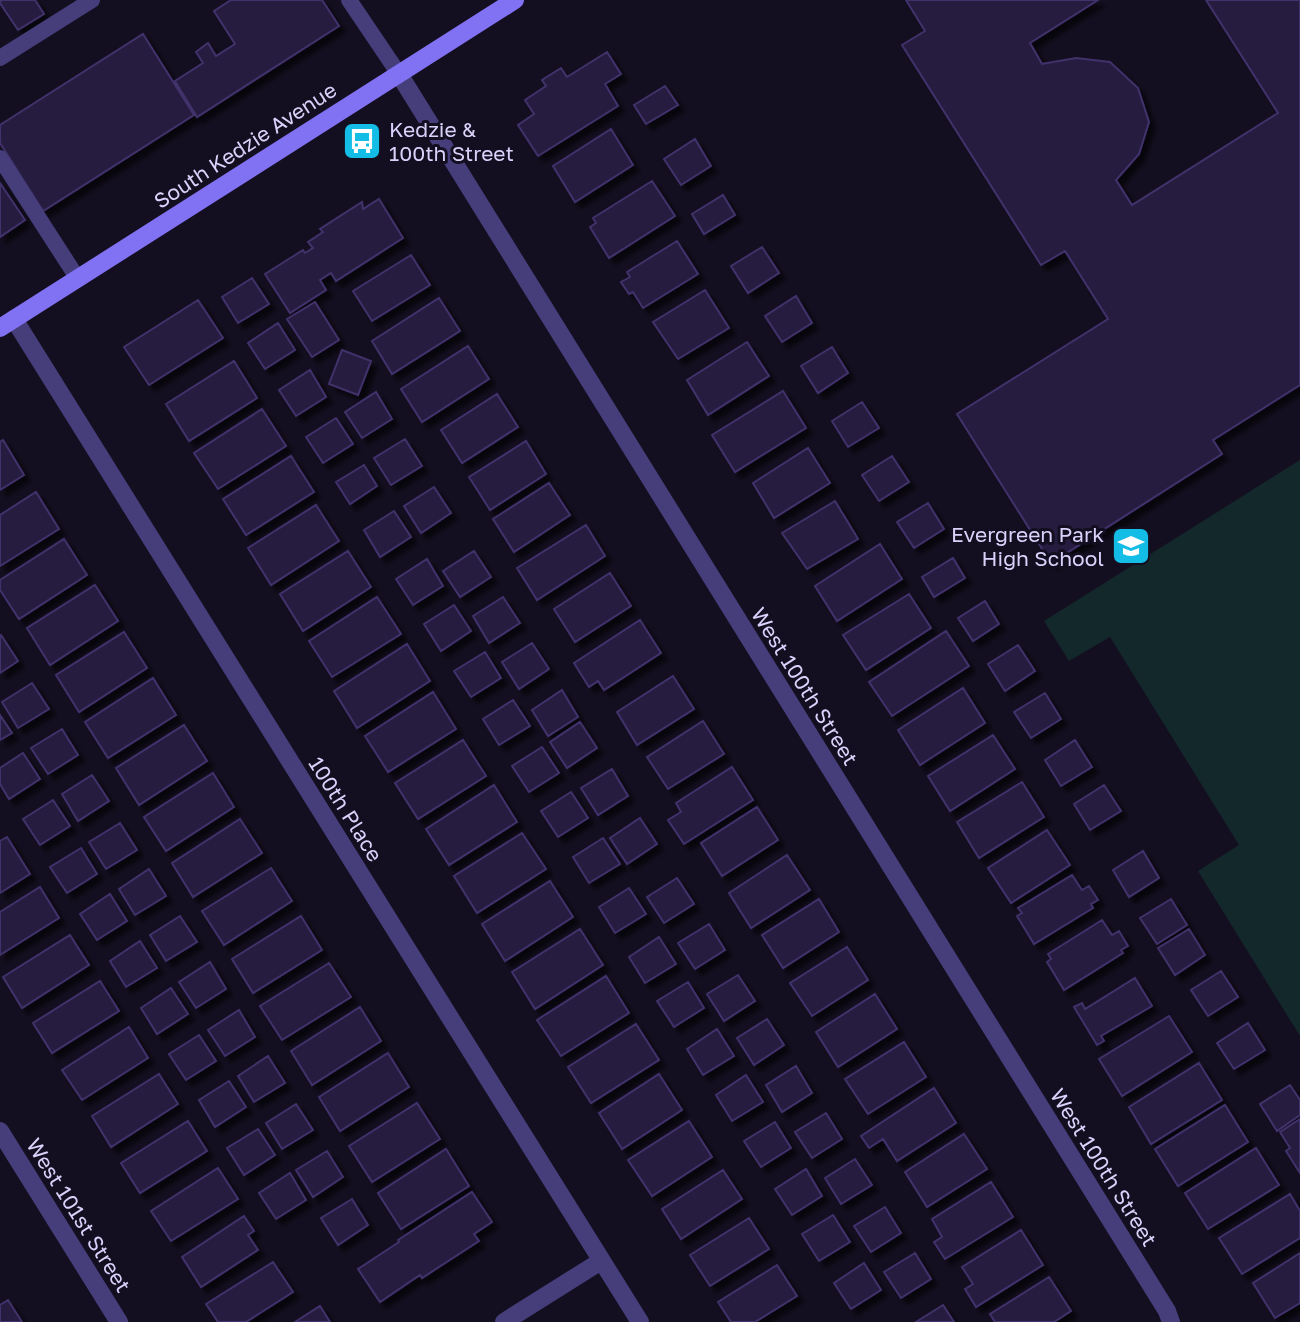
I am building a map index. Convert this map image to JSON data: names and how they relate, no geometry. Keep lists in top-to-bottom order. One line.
{"streets":{"main road":["South Kedzie Avenue"],"street":["West 100th Street","100th Place","West 101st Street"]},"crossings":[["South Kedzie Avenue","West 100th Street"],["South Kedzie Avenue","100th Place"]],"places":{"bus stop":["Kedzie & 100th Street"],"school or university":["Evergreen Park High School"]}}
